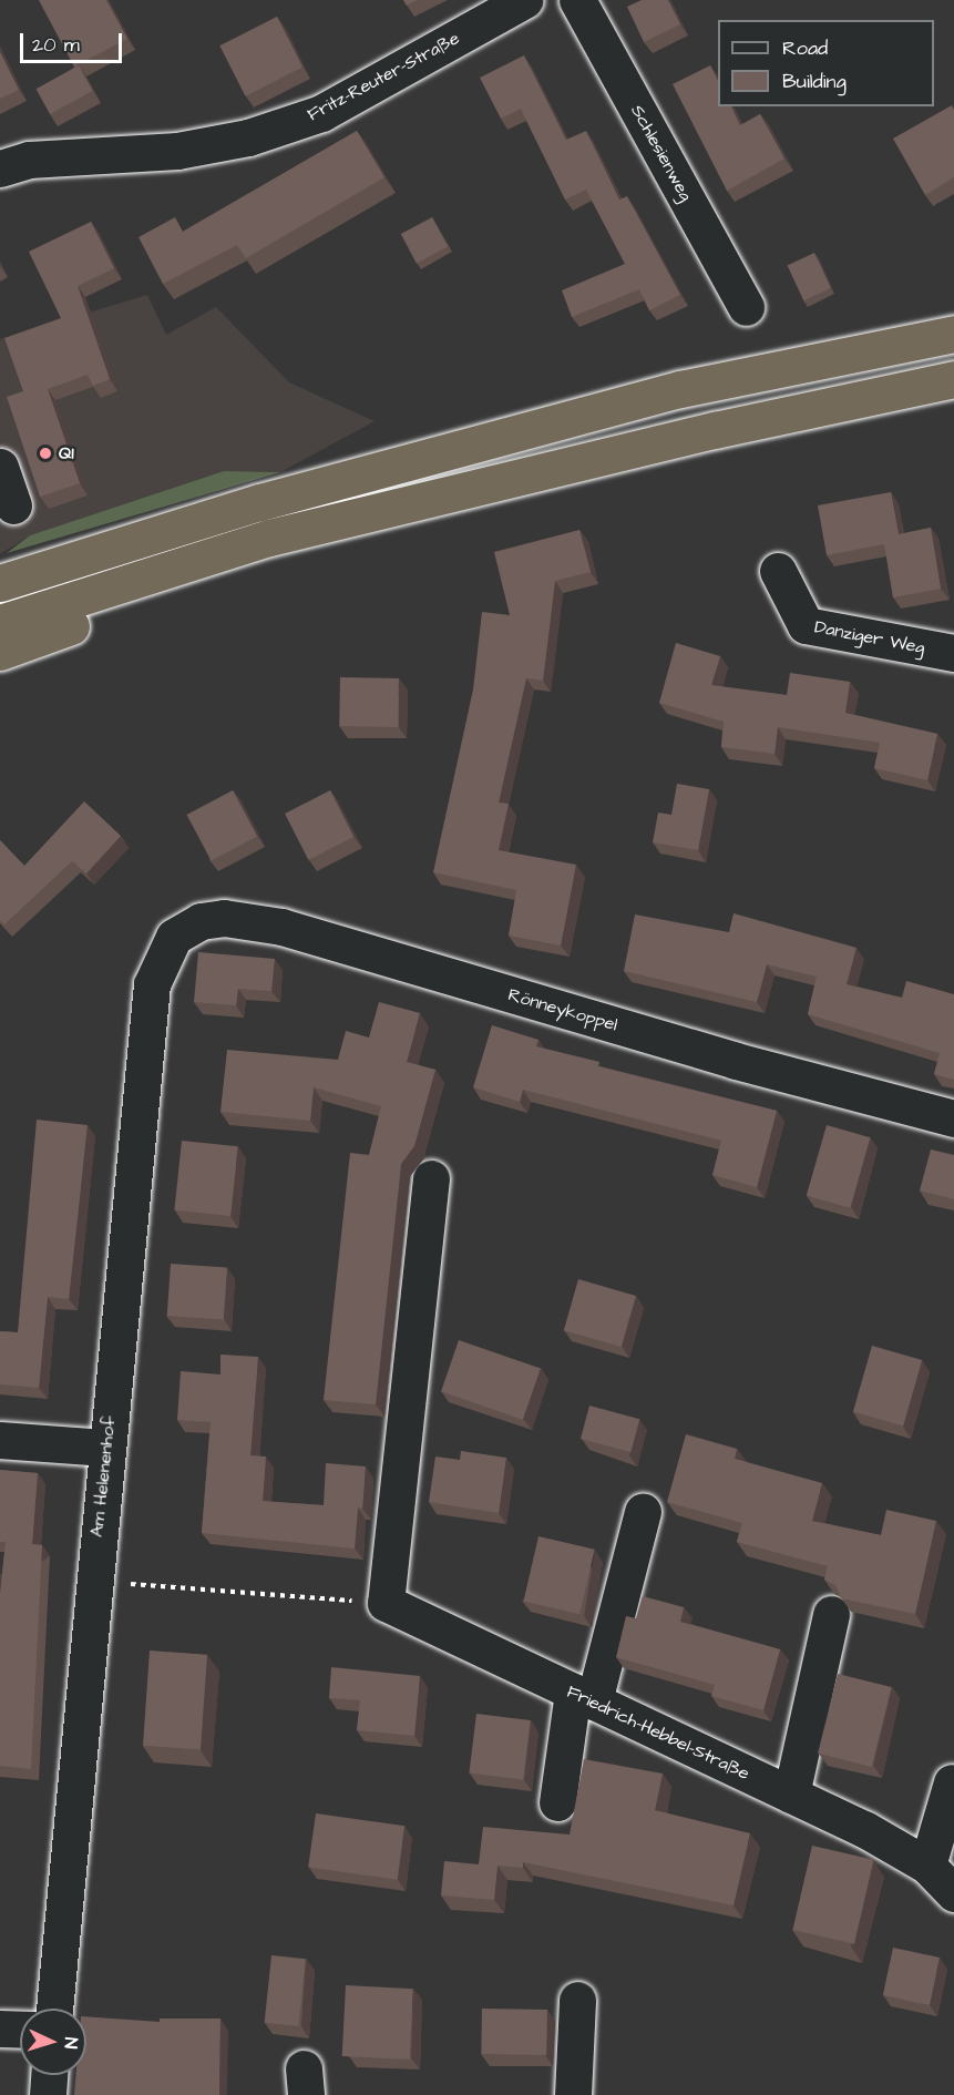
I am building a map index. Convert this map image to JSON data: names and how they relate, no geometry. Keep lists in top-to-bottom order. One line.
{"streets":{"street":["Fritz-Reuter-Straße","Schlesienweg","Danziger Weg","Rönneykoppel","Am Helenenhof","Friedrich-Hebbel-Straße"]},"crossings":[["Rönneykoppel","Am Helenenhof"]],"places":["Q1"],"legend":["Road","Building"],"scale_bar":"20 m","north":"right"}
